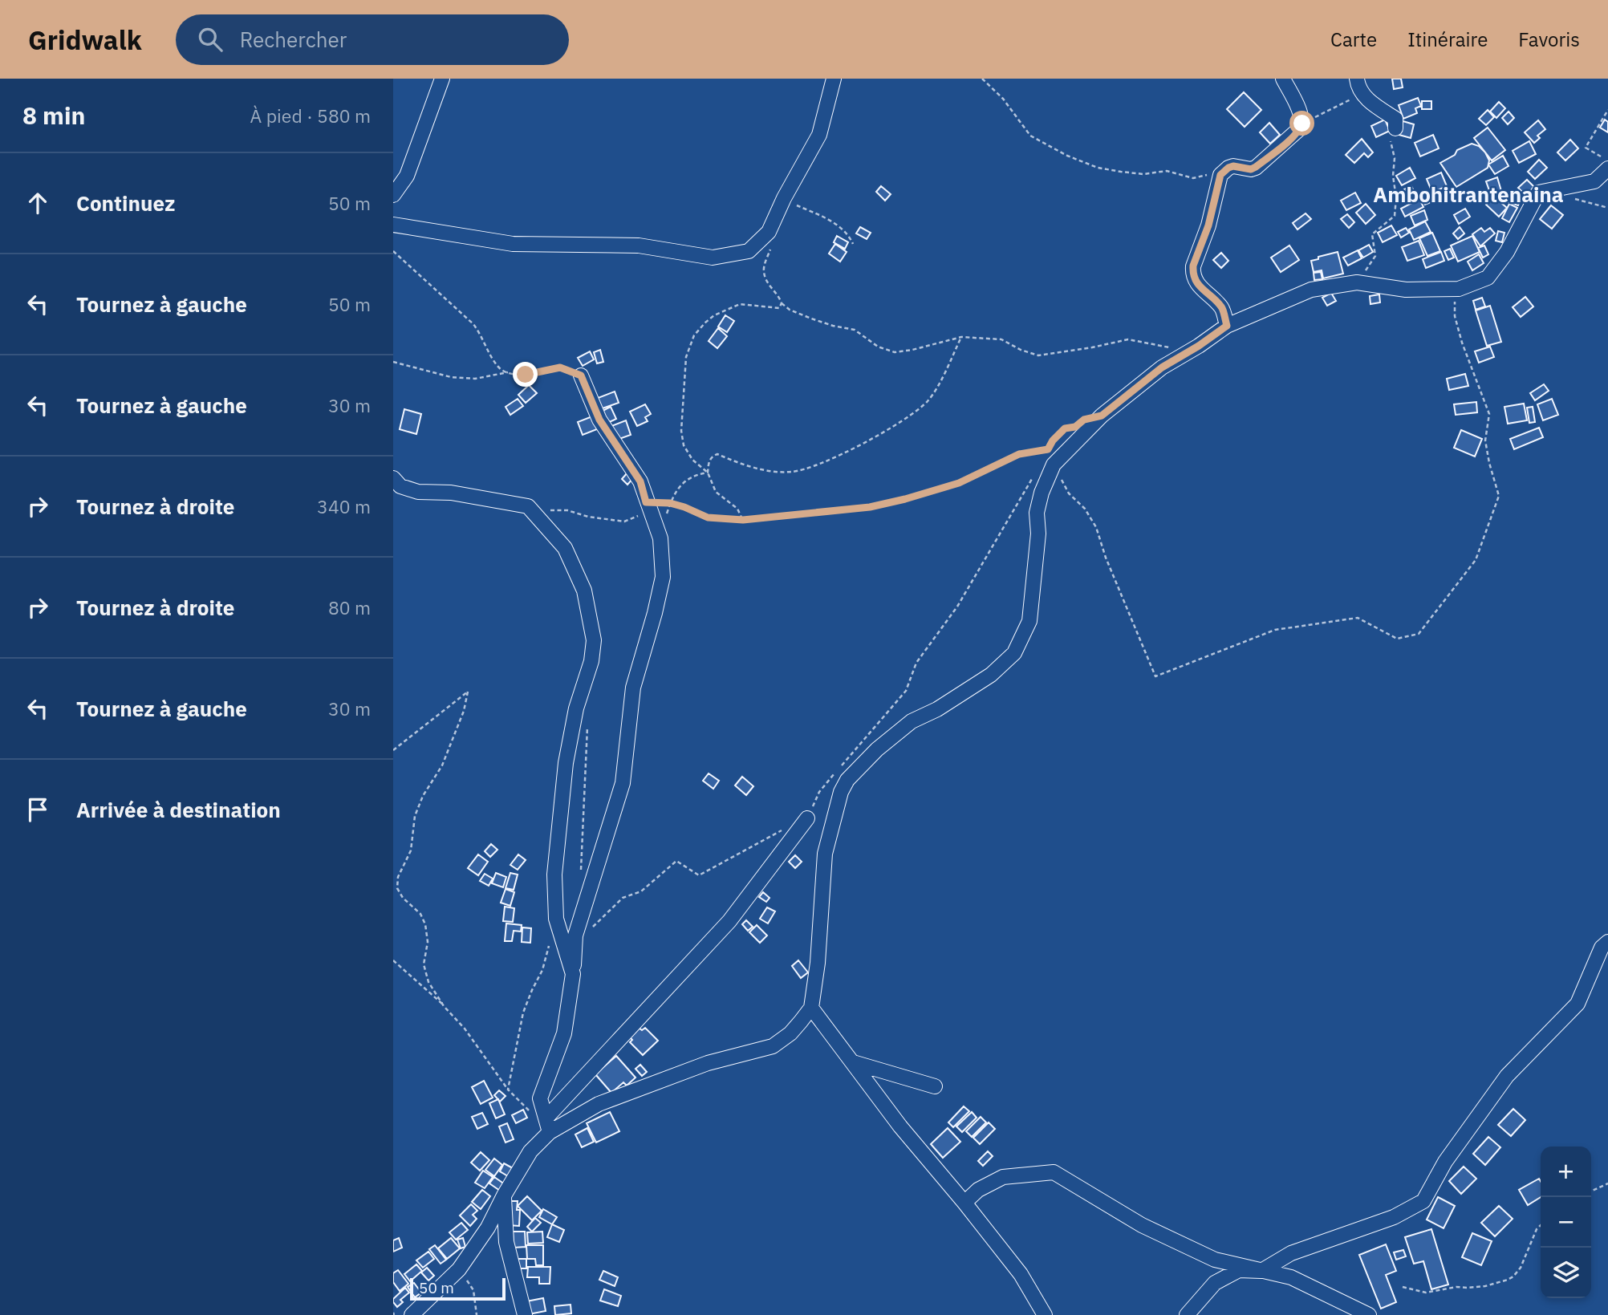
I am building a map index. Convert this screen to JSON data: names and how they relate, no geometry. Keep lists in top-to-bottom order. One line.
{"districts":["Ambohitrantenaina"],"scale_bar":"50 m","page":{"header":"Gridwalk","search":"Rechercher","nav":["Carte","Itinéraire","Favoris"],"heading":["8 min","À pied · 580 m"],"list":[["Continuez","50 m"],["Tournez à gauche","50 m"],["Tournez à gauche","30 m"],["Tournez à droite","340 m"],["Tournez à droite","80 m"],["Tournez à gauche","30 m"],"Arrivée à destination"],"map_buttons":["+","−"],"scale":"50 m"}}
